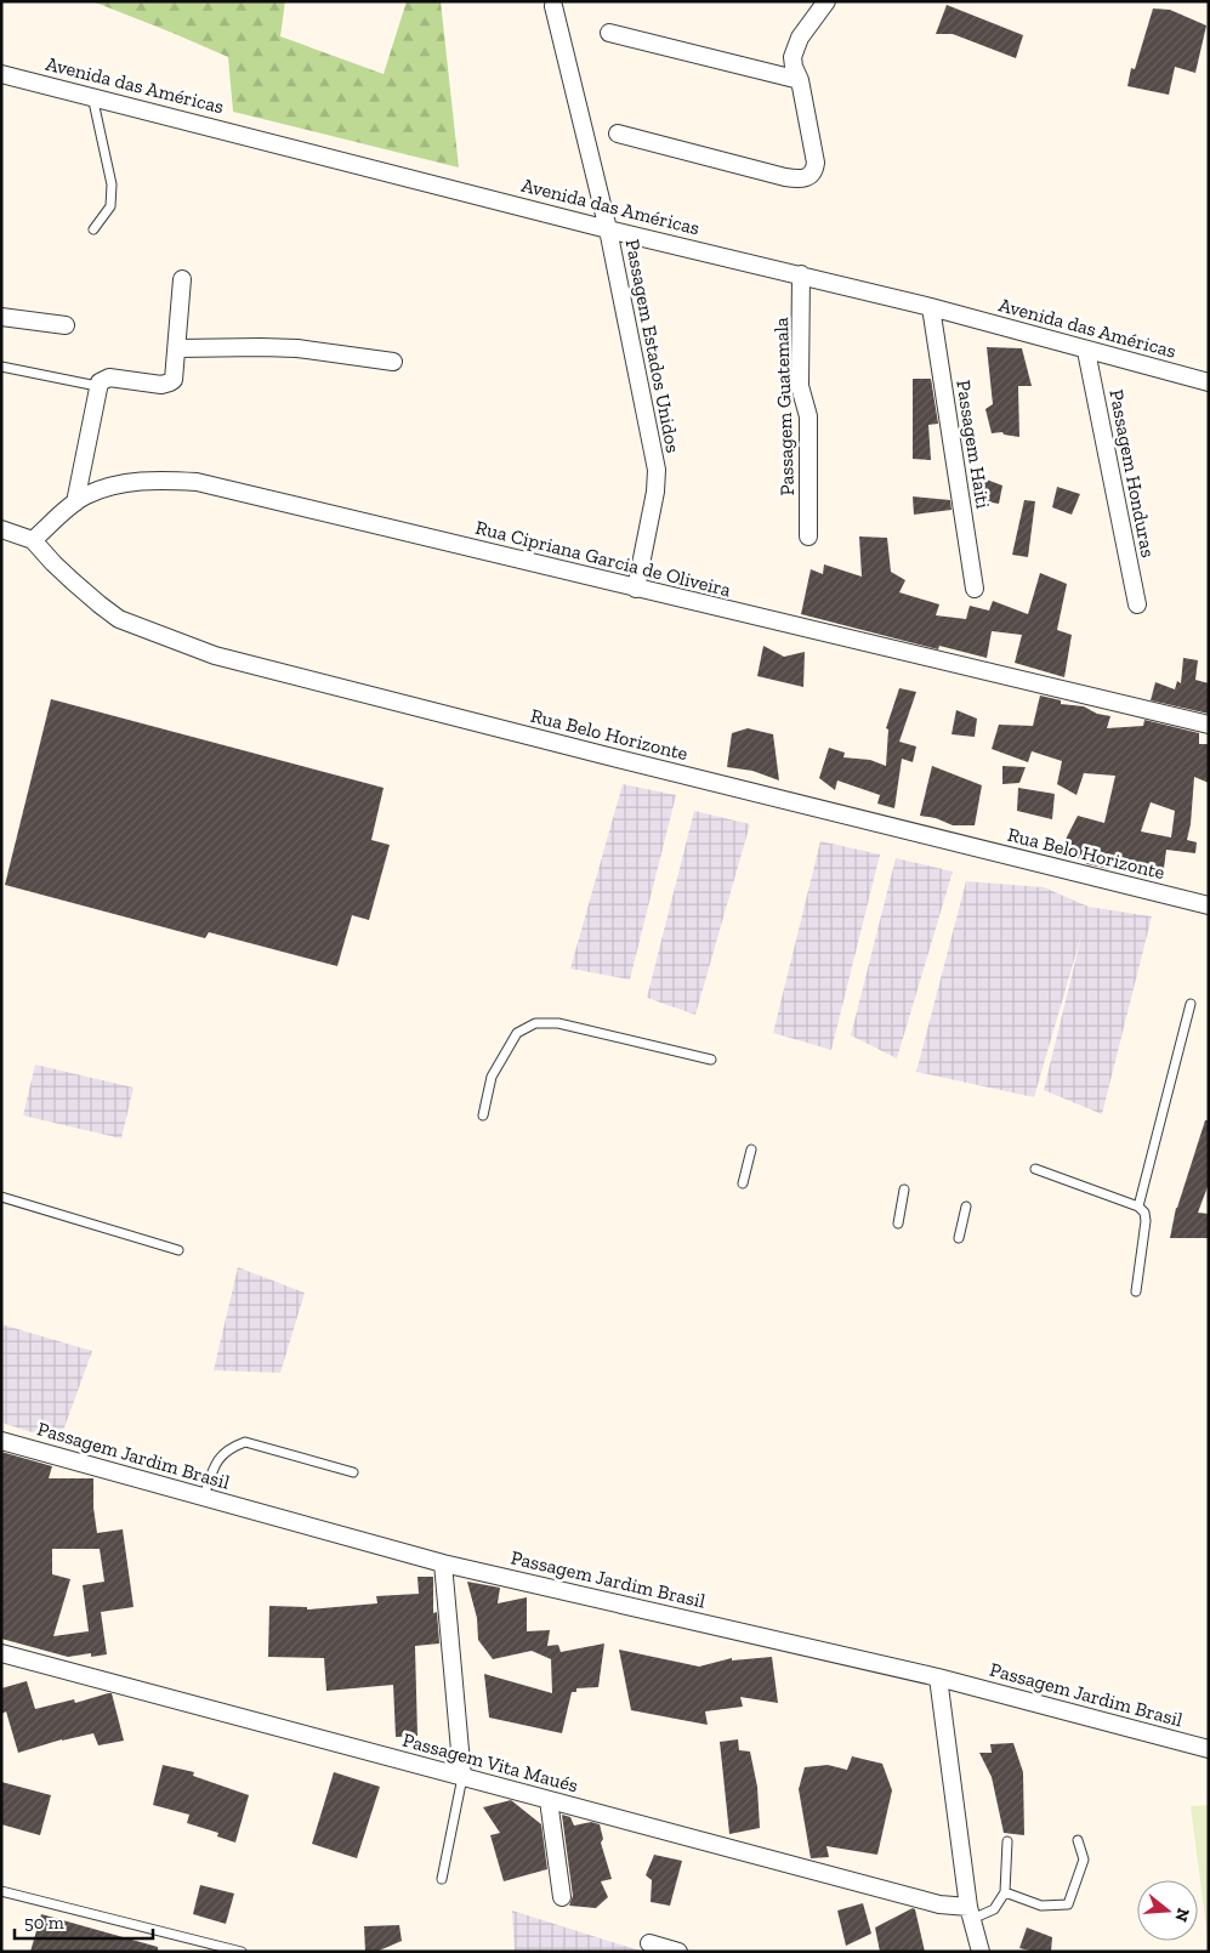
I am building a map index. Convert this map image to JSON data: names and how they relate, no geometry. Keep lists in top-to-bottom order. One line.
{"streets":{"street":["Avenida das Américas","Passagem Estados Unidos","Passagem Guatemala","Passagem Haiti","Passagem Honduras","Rua Cipriana Garcia de Oliveira","Rua Belo Horizonte","Passagem Jardim Brasil","Passagem Vita Maués"]},"crossings":[["Avenida das Américas","Passagem Estados Unidos"],["Avenida das Américas","Passagem Guatemala"],["Avenida das Américas","Passagem Haiti"],["Avenida das Américas","Passagem Honduras"],["Passagem Estados Unidos","Rua Cipriana Garcia de Oliveira"],["Rua Cipriana Garcia de Oliveira","Rua Belo Horizonte"]],"scale_bar":"50 m","north":"right"}
